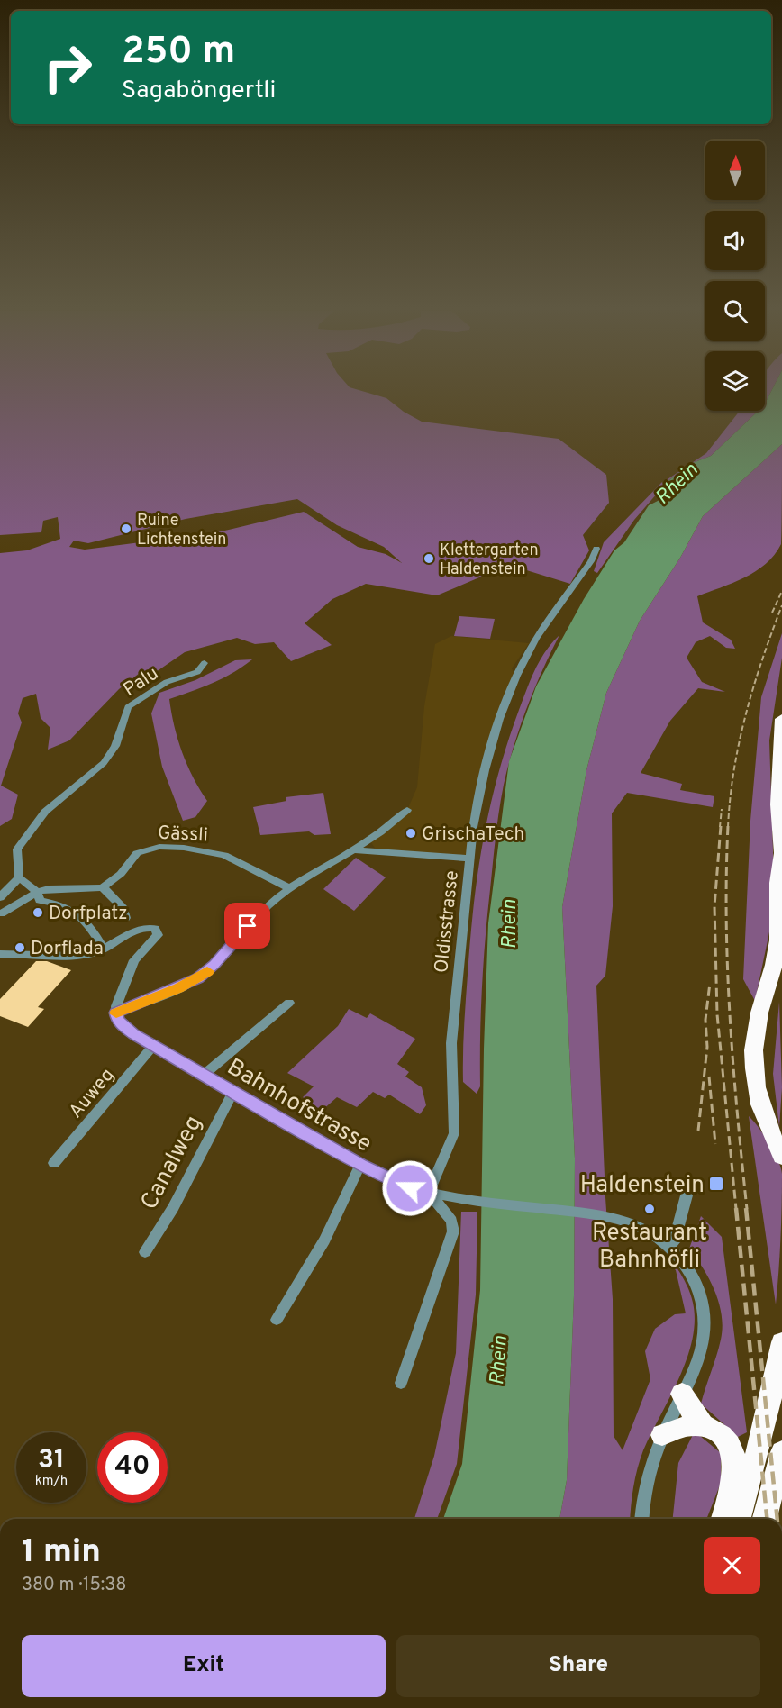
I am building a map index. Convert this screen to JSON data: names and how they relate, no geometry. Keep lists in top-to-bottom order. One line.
{"streets":{"street":["Palu","Gässli","Oldisstrasse","Auweg","Bahnhofstrasse","Canalweg"]},"crossings":[["Oldisstrasse","Bahnhofstrasse"],["Auweg","Bahnhofstrasse"],["Bahnhofstrasse","Canalweg"]],"water":["Rhein"],"places":{"other":["Ruine Lichtenstein","Klettergarten Haldenstein","GrischaTech","Dorfplatz","Dorflada","Restaurant Bahnhöfli"],"transit":["Haldenstein"]},"north":"top","page":{"turn":["250 m","Sagaböngertli"],"speed":"31 km/h","limit":"40","heading":["1 min","380 m · 15:38"],"buttons":["Exit","Share"]}}
